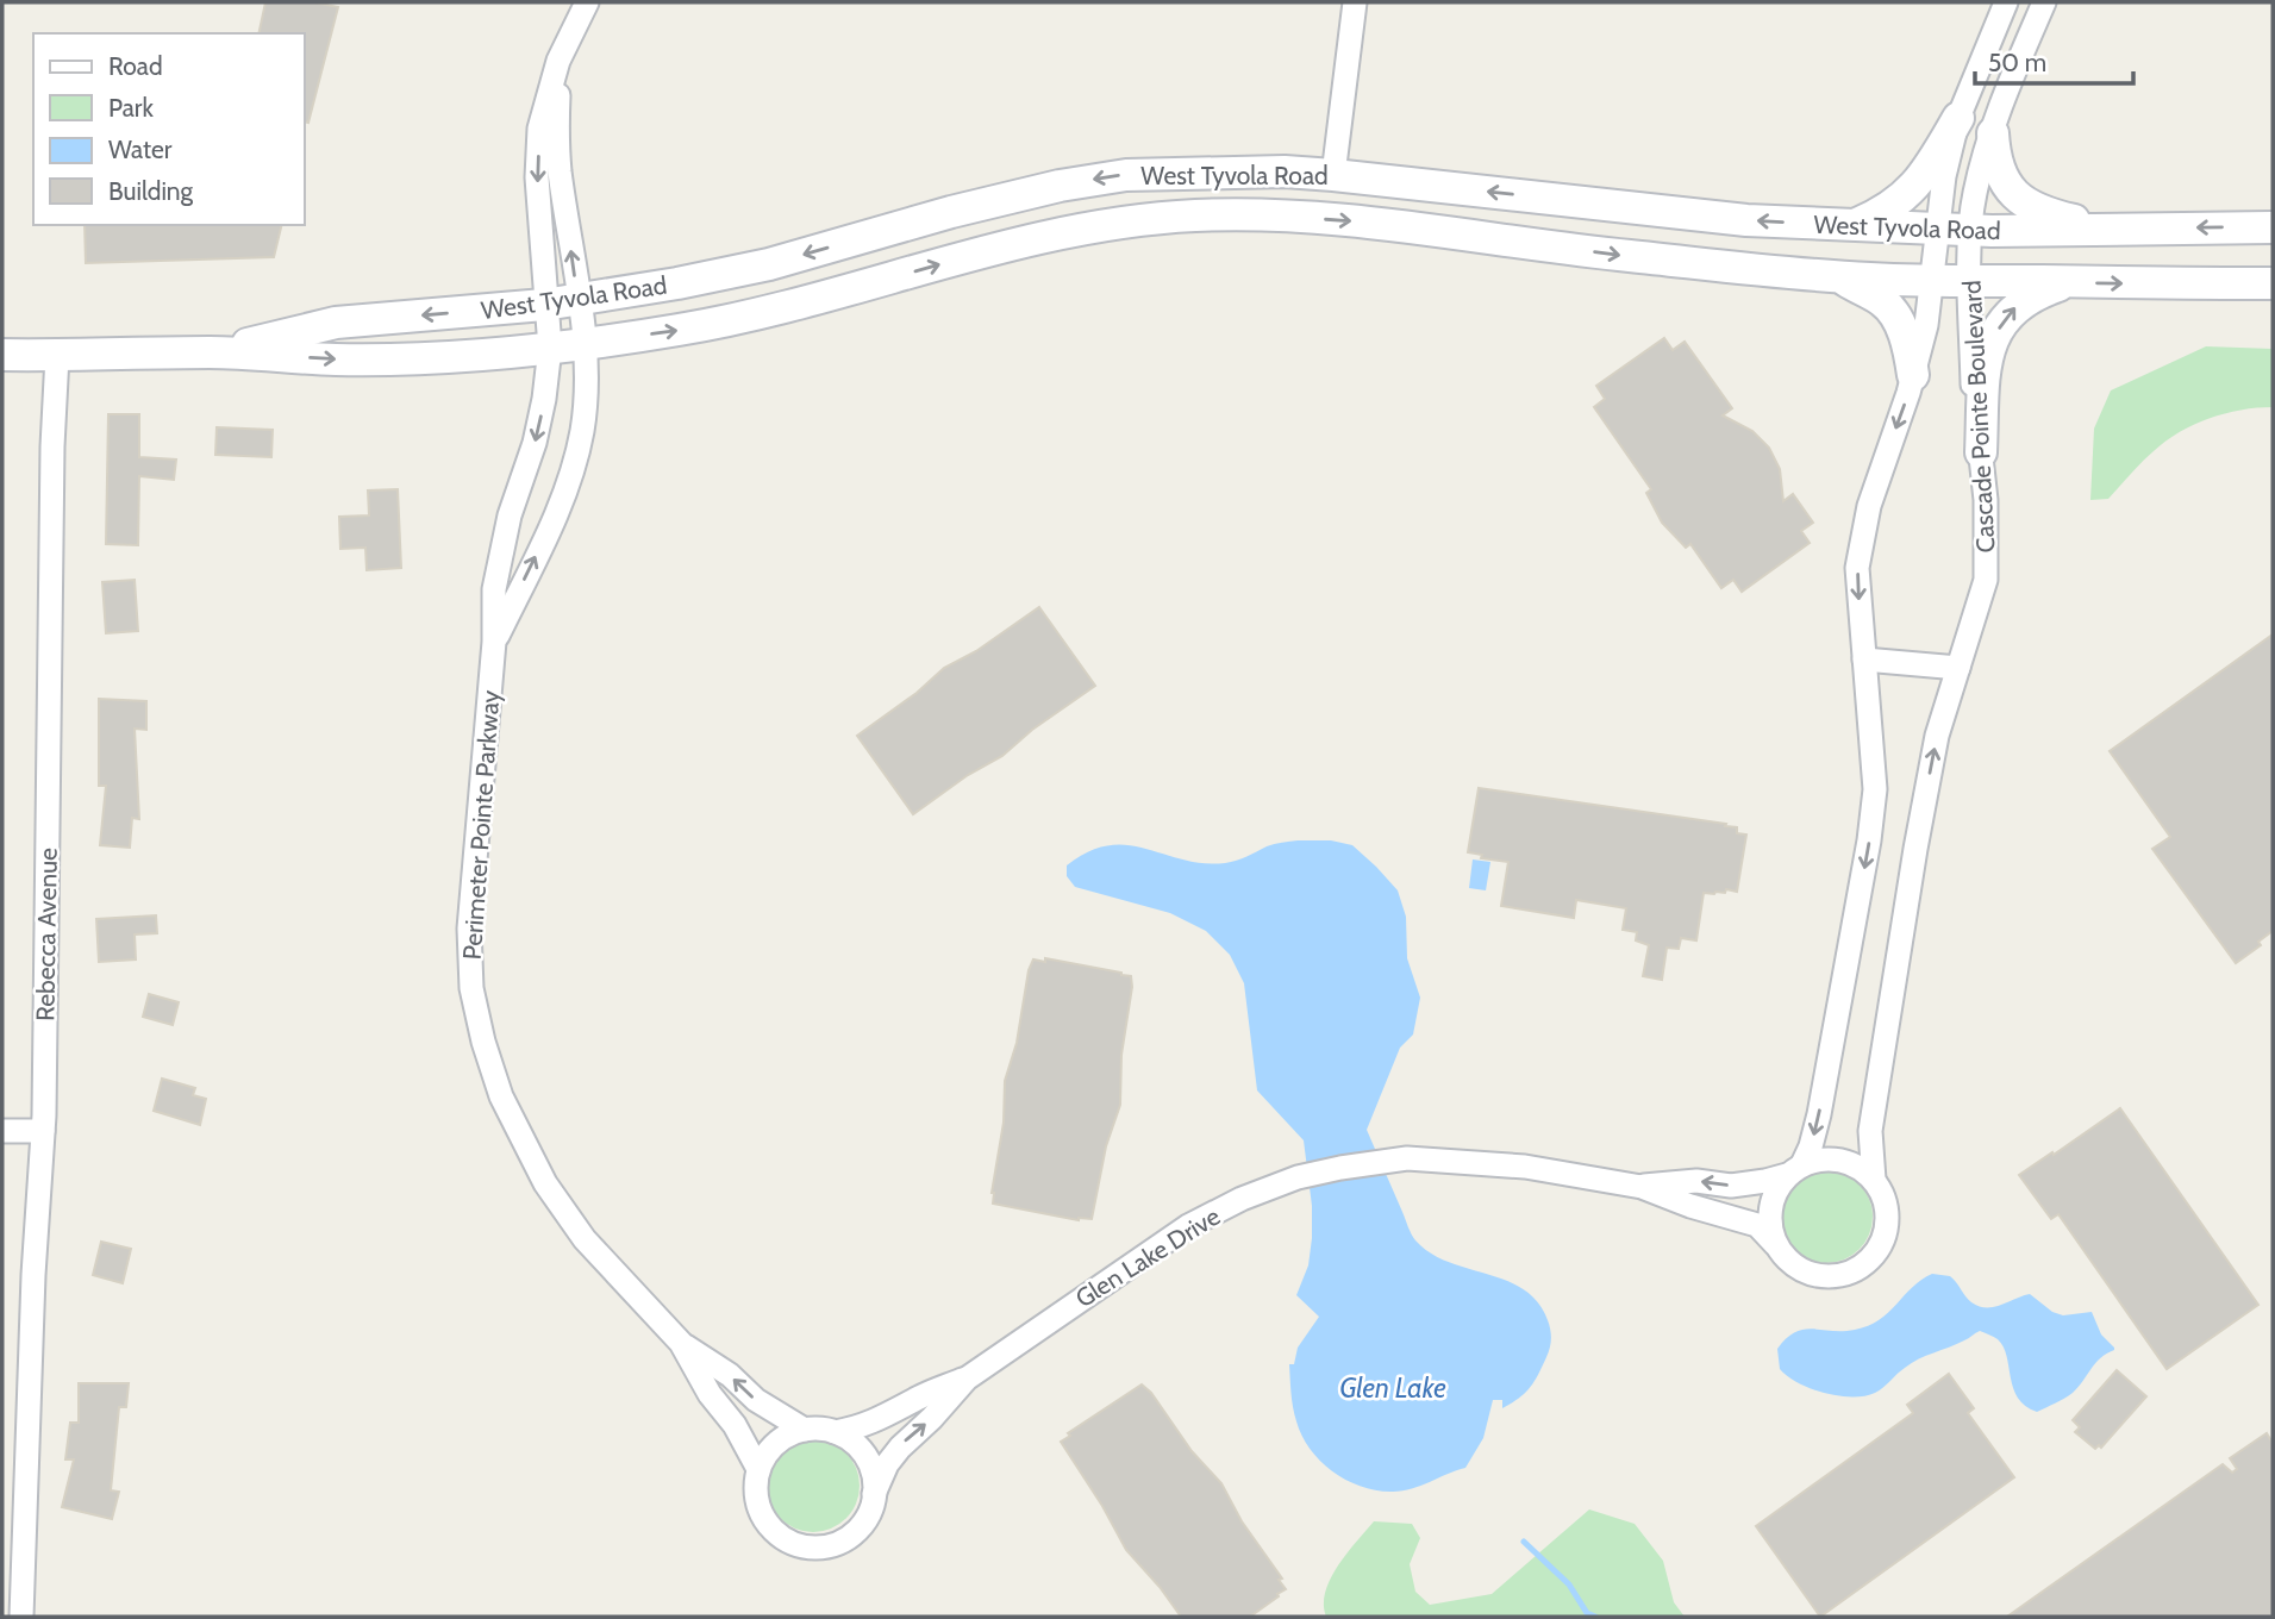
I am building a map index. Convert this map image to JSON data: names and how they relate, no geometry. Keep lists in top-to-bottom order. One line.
{"streets":{"main road":["West Tyvola Road"],"street":["Cascade Pointe Boulevard","Perimeter Pointe Parkway","Rebecca Avenue","Glen Lake Drive"]},"crossings":[["West Tyvola Road","Cascade Pointe Boulevard"],["West Tyvola Road","Perimeter Pointe Parkway"],["West Tyvola Road","Rebecca Avenue"],["Cascade Pointe Boulevard","Glen Lake Drive"],["Perimeter Pointe Parkway","Glen Lake Drive"]],"water":["Glen Lake"],"legend":["Road","Park","Water","Building"],"scale_bar":"50 m"}
